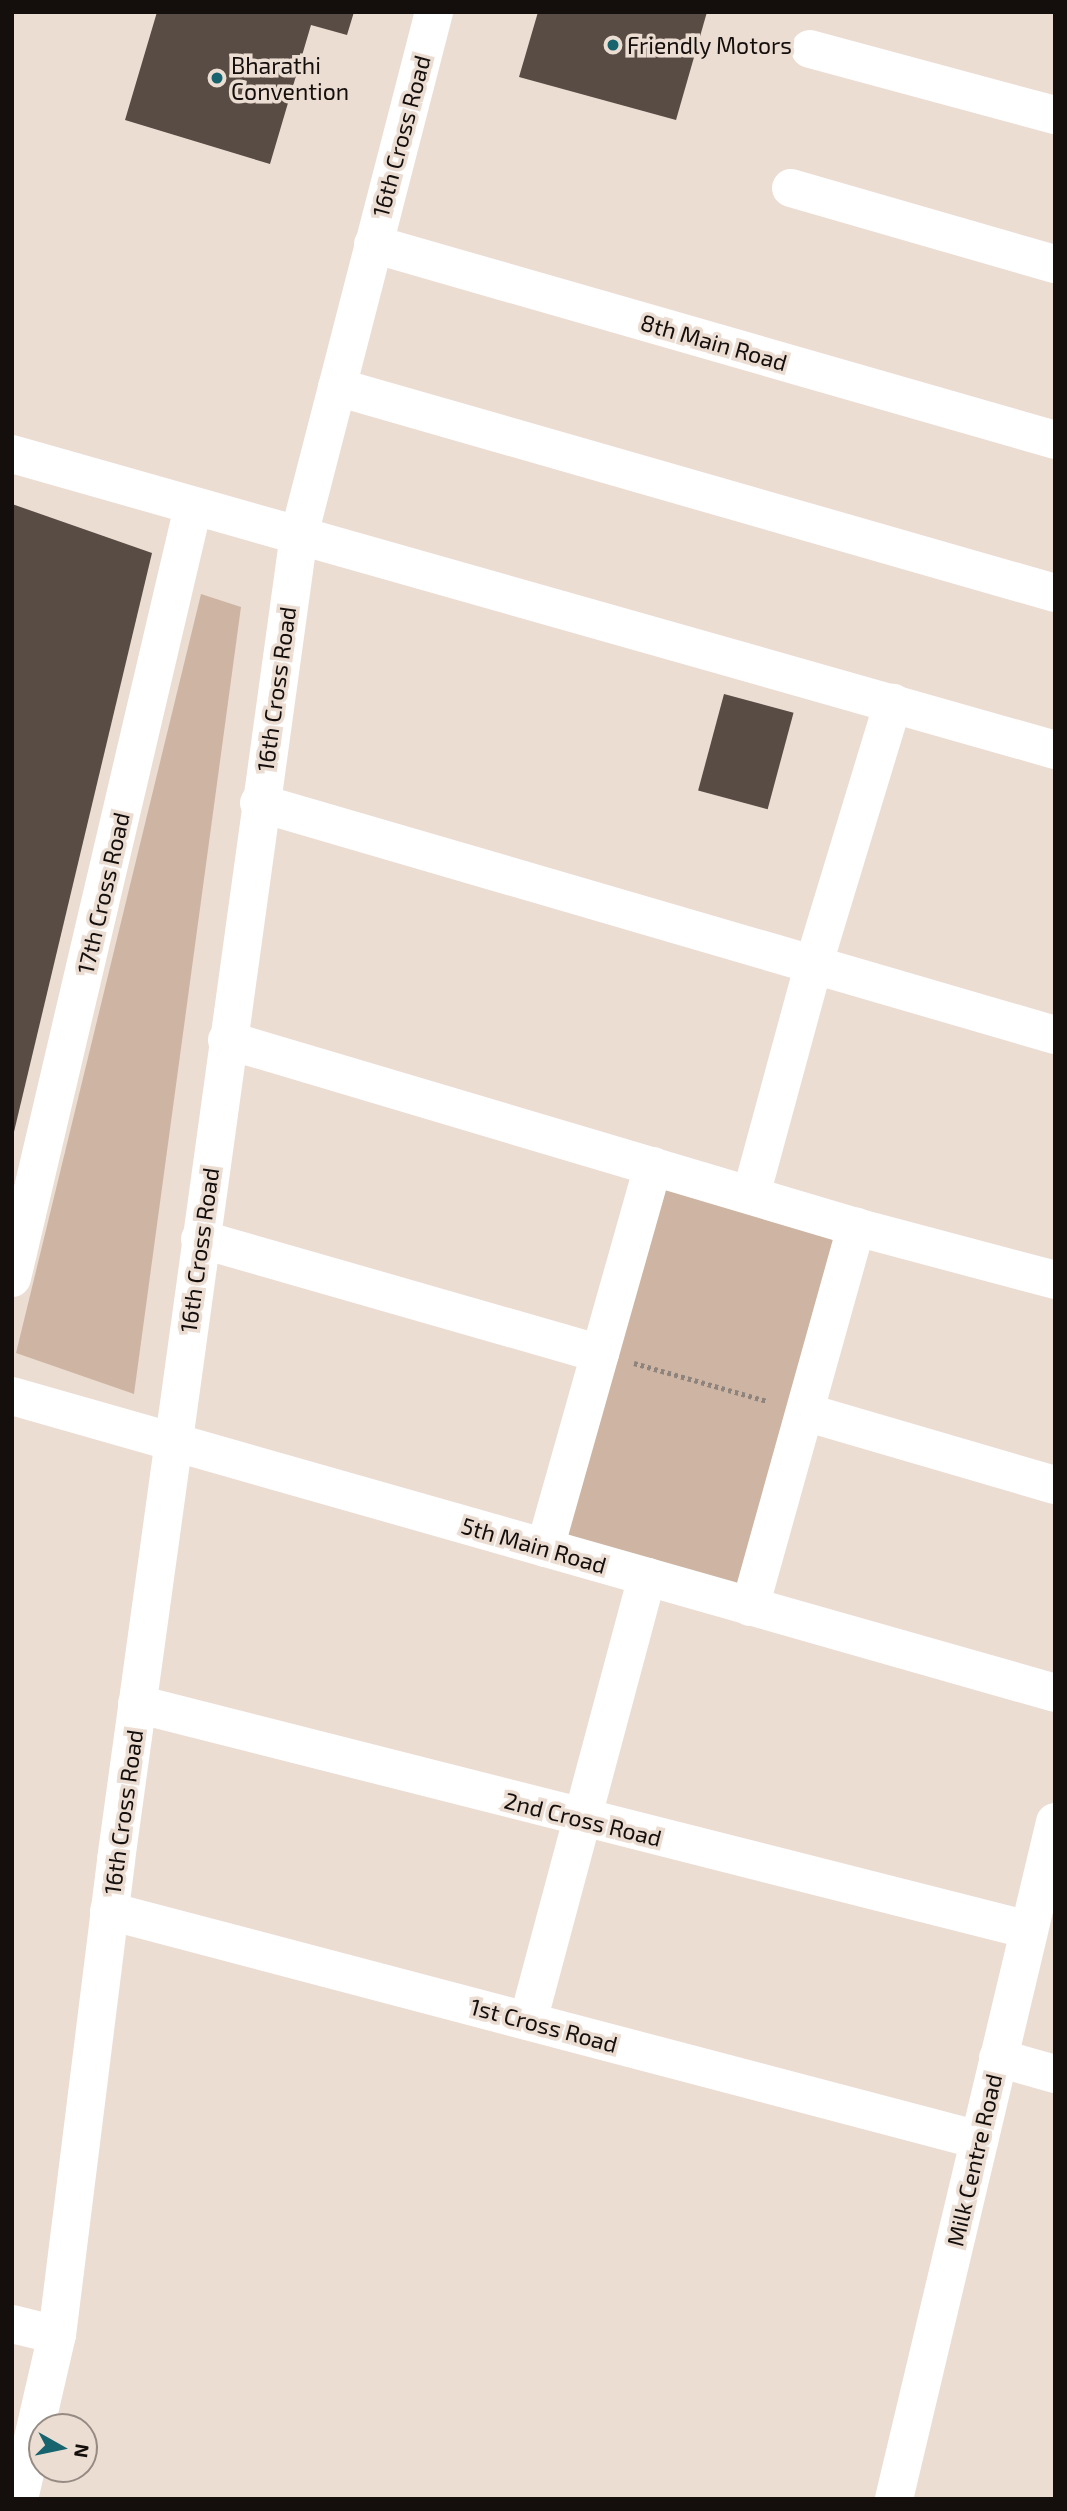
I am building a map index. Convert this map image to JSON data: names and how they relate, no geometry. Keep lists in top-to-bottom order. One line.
{"streets":{"street":["16th Cross Road","8th Main Road","17th Cross Road","5th Main Road","2nd Cross Road","1st Cross Road","Milk Centre Road"]},"crossings":[["16th Cross Road","8th Main Road"],["16th Cross Road","5th Main Road"],["16th Cross Road","2nd Cross Road"],["16th Cross Road","1st Cross Road"],["2nd Cross Road","Milk Centre Road"],["1st Cross Road","Milk Centre Road"]],"places":["Friendly Motors","Bharathi Convention"],"north":"right"}
